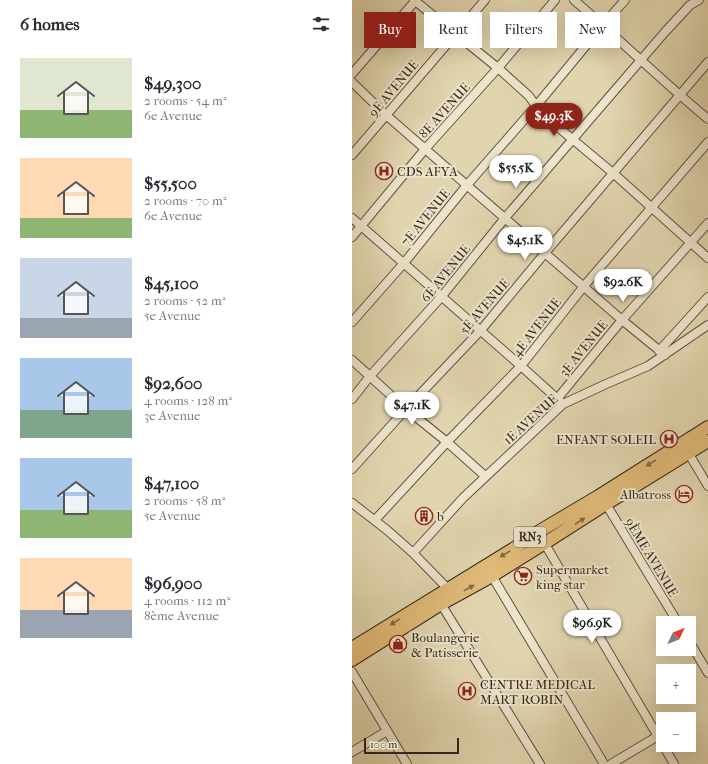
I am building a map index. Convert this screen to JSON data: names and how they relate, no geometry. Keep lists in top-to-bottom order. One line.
{"streets":{"highway":["RN3"],"street":["9E AVENUE","8E AVENUE","7E AVENUE","6E AVENUE","5E AVENUE","4E AVENUE","3E AVENUE","1E AVENUE","9ÈME AVENUE"]},"crossings":[["3E AVENUE","1E AVENUE"],["RN3","9ÈME AVENUE"]],"places":{"hospital":["CDS AFYA","ENFANT SOLEIL","CENTRE MEDICAL MART ROBIN"],"hotel":["Albatross"],"building":["b"],"supermarket":["Supermarket king star"],"shop":["Boulangerie & Patisserie"]},"scale_bar":"100 m","north":"top right","page":{"heading":"6 homes","chip":["Buy","Rent","Filters","New"],"list":[{"name":"$49,300","note":"2 rooms · 54 m² · 6e Avenue"},{"name":"$55,500","note":"2 rooms · 70 m² · 6e Avenue"},{"name":"$45,100","note":"2 rooms · 52 m² · 5e Avenue"},{"name":"$92,600","note":"4 rooms · 128 m² · 3e Avenue"},{"name":"$47,100","note":"2 rooms · 58 m² · 5e Avenue"},{"name":"$96,900","note":"4 rooms · 112 m² · 8ème Avenue"}],"price":["$49.3K","$55.5K","$45.1K","$92.6K","$47.1K","$96.9K"],"map_buttons":["+","−"],"scale":"100 m"}}
